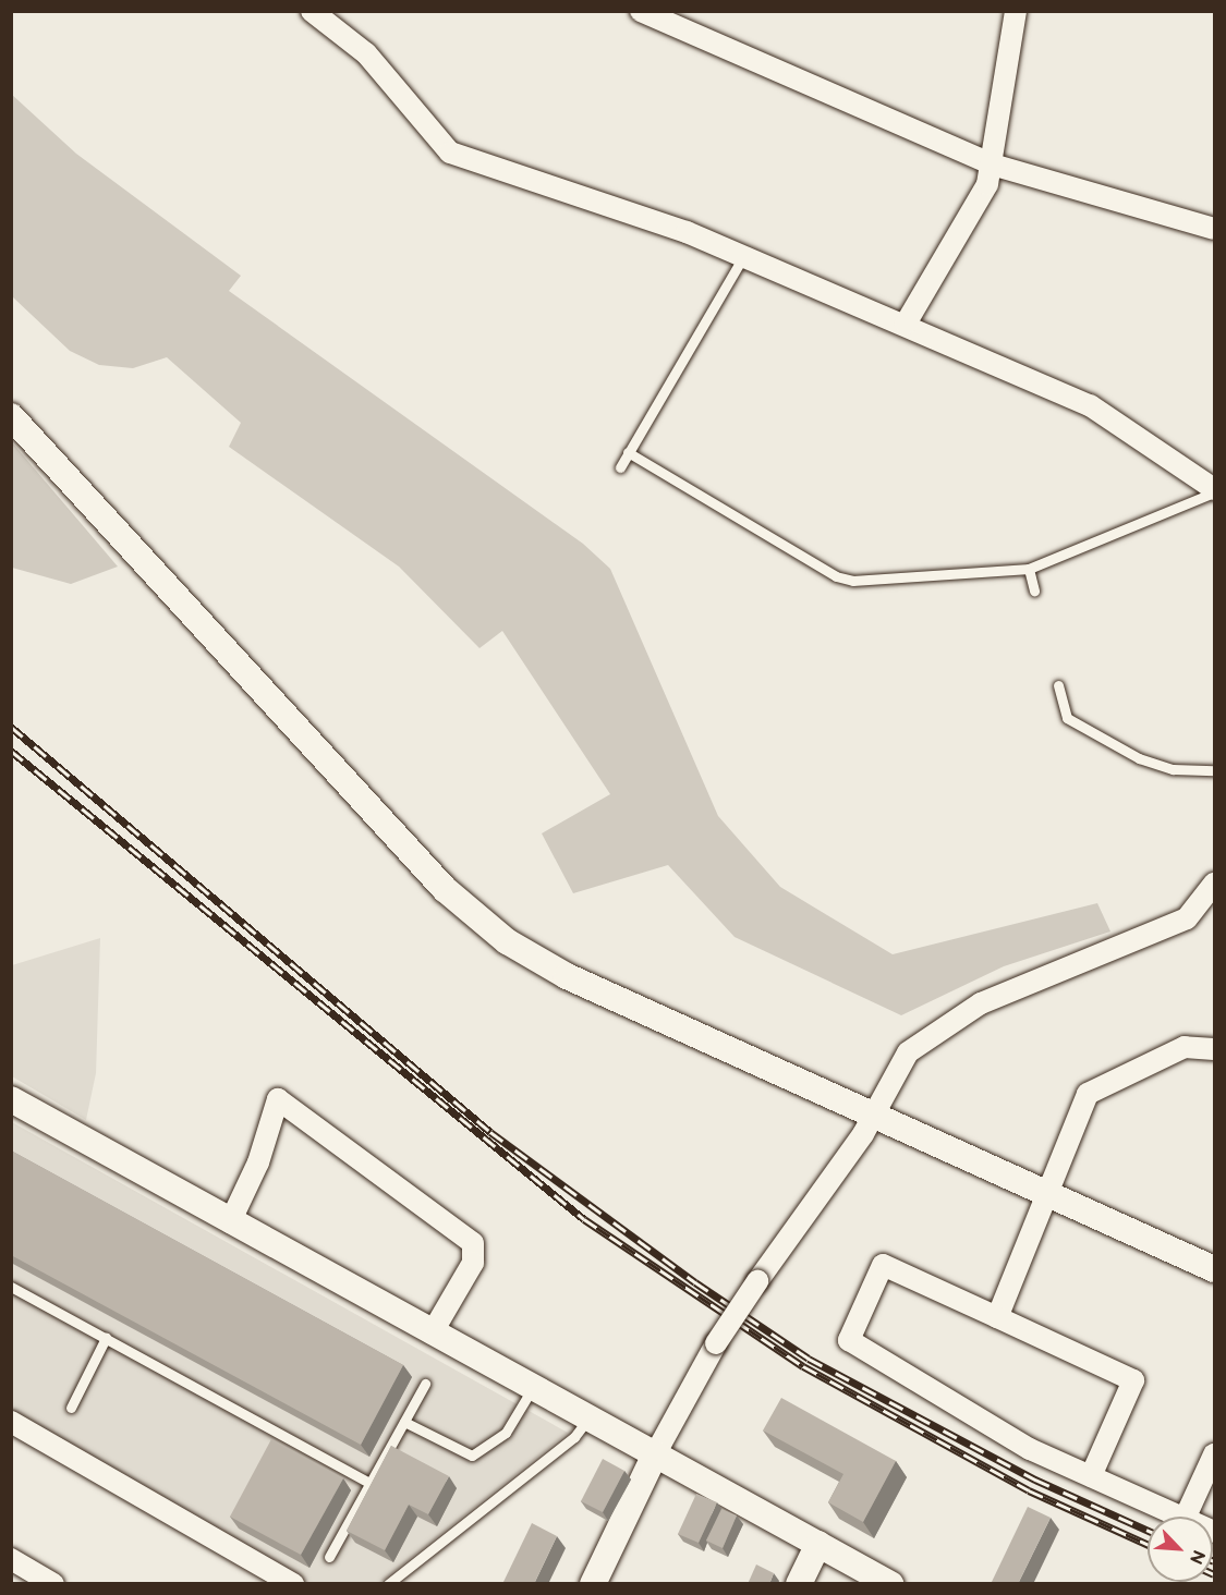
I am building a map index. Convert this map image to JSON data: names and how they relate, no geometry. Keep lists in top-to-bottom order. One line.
{"north":"bottom right"}
